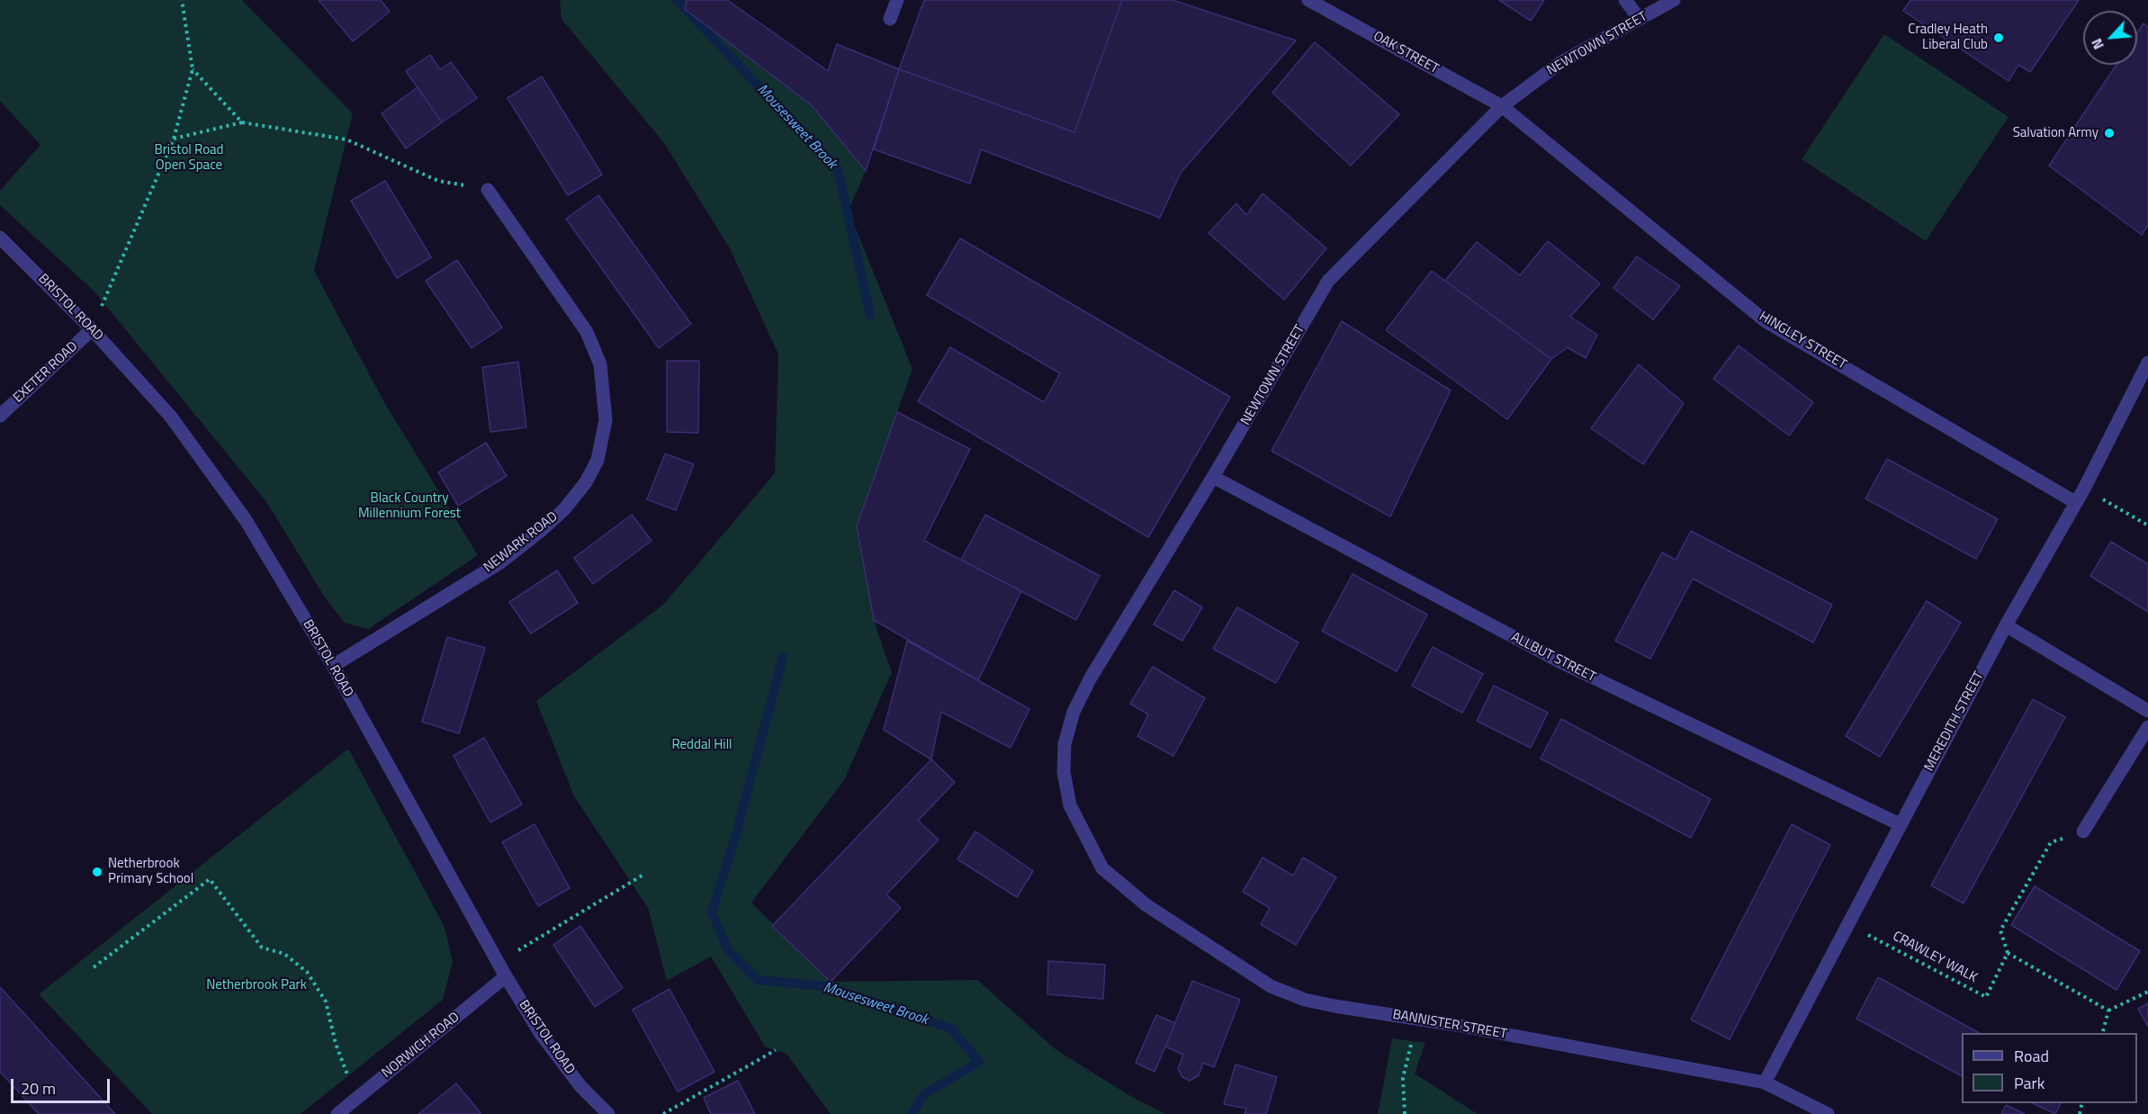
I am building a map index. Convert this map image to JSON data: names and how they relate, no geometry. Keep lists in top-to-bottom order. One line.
{"streets":{"street":["NEWTOWN STREET","OAK STREET","BRISTOL ROAD","HINGLEY STREET","EXETER ROAD","NEWARK ROAD","ALLBUT STREET","MEREDITH STREET","BANNISTER STREET","NORWICH ROAD"],"path":["CRAWLEY WALK"]},"crossings":[["NEWTOWN STREET","OAK STREET"],["NEWTOWN STREET","HINGLEY STREET"],["NEWTOWN STREET","ALLBUT STREET"],["NEWTOWN STREET","BANNISTER STREET"],["OAK STREET","HINGLEY STREET"],["BRISTOL ROAD","EXETER ROAD"],["BRISTOL ROAD","NEWARK ROAD"],["BRISTOL ROAD","NORWICH ROAD"],["HINGLEY STREET","MEREDITH STREET"],["ALLBUT STREET","MEREDITH STREET"],["MEREDITH STREET","CRAWLEY WALK"],["MEREDITH STREET","BANNISTER STREET"]],"water":["Mousesweet Brook"],"parks":["Bristol Road Open Space","Black Country Millennium Forest","Reddal Hill","Netherbrook Park"],"places":["Cradley Heath Liberal Club","Salvation Army","Netherbrook Primary School"],"legend":["Road","Park"],"scale_bar":"20 m","north":"bottom left"}
